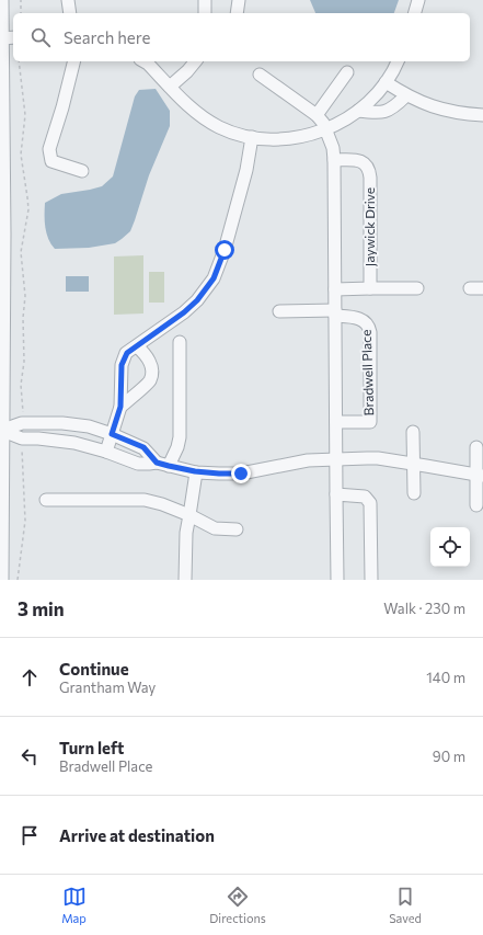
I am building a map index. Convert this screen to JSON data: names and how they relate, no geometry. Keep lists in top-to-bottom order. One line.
{"streets":{"street":["Jaywick Drive","Bradwell Place"]},"page":{"search":"Search here","heading":["3 min","Walk · 230 m"],"list":[["Continue","Grantham Way","140 m"],["Turn left","Bradwell Place","90 m"],"Arrive at destination"],"nav":["Map","Directions","Saved"]}}
